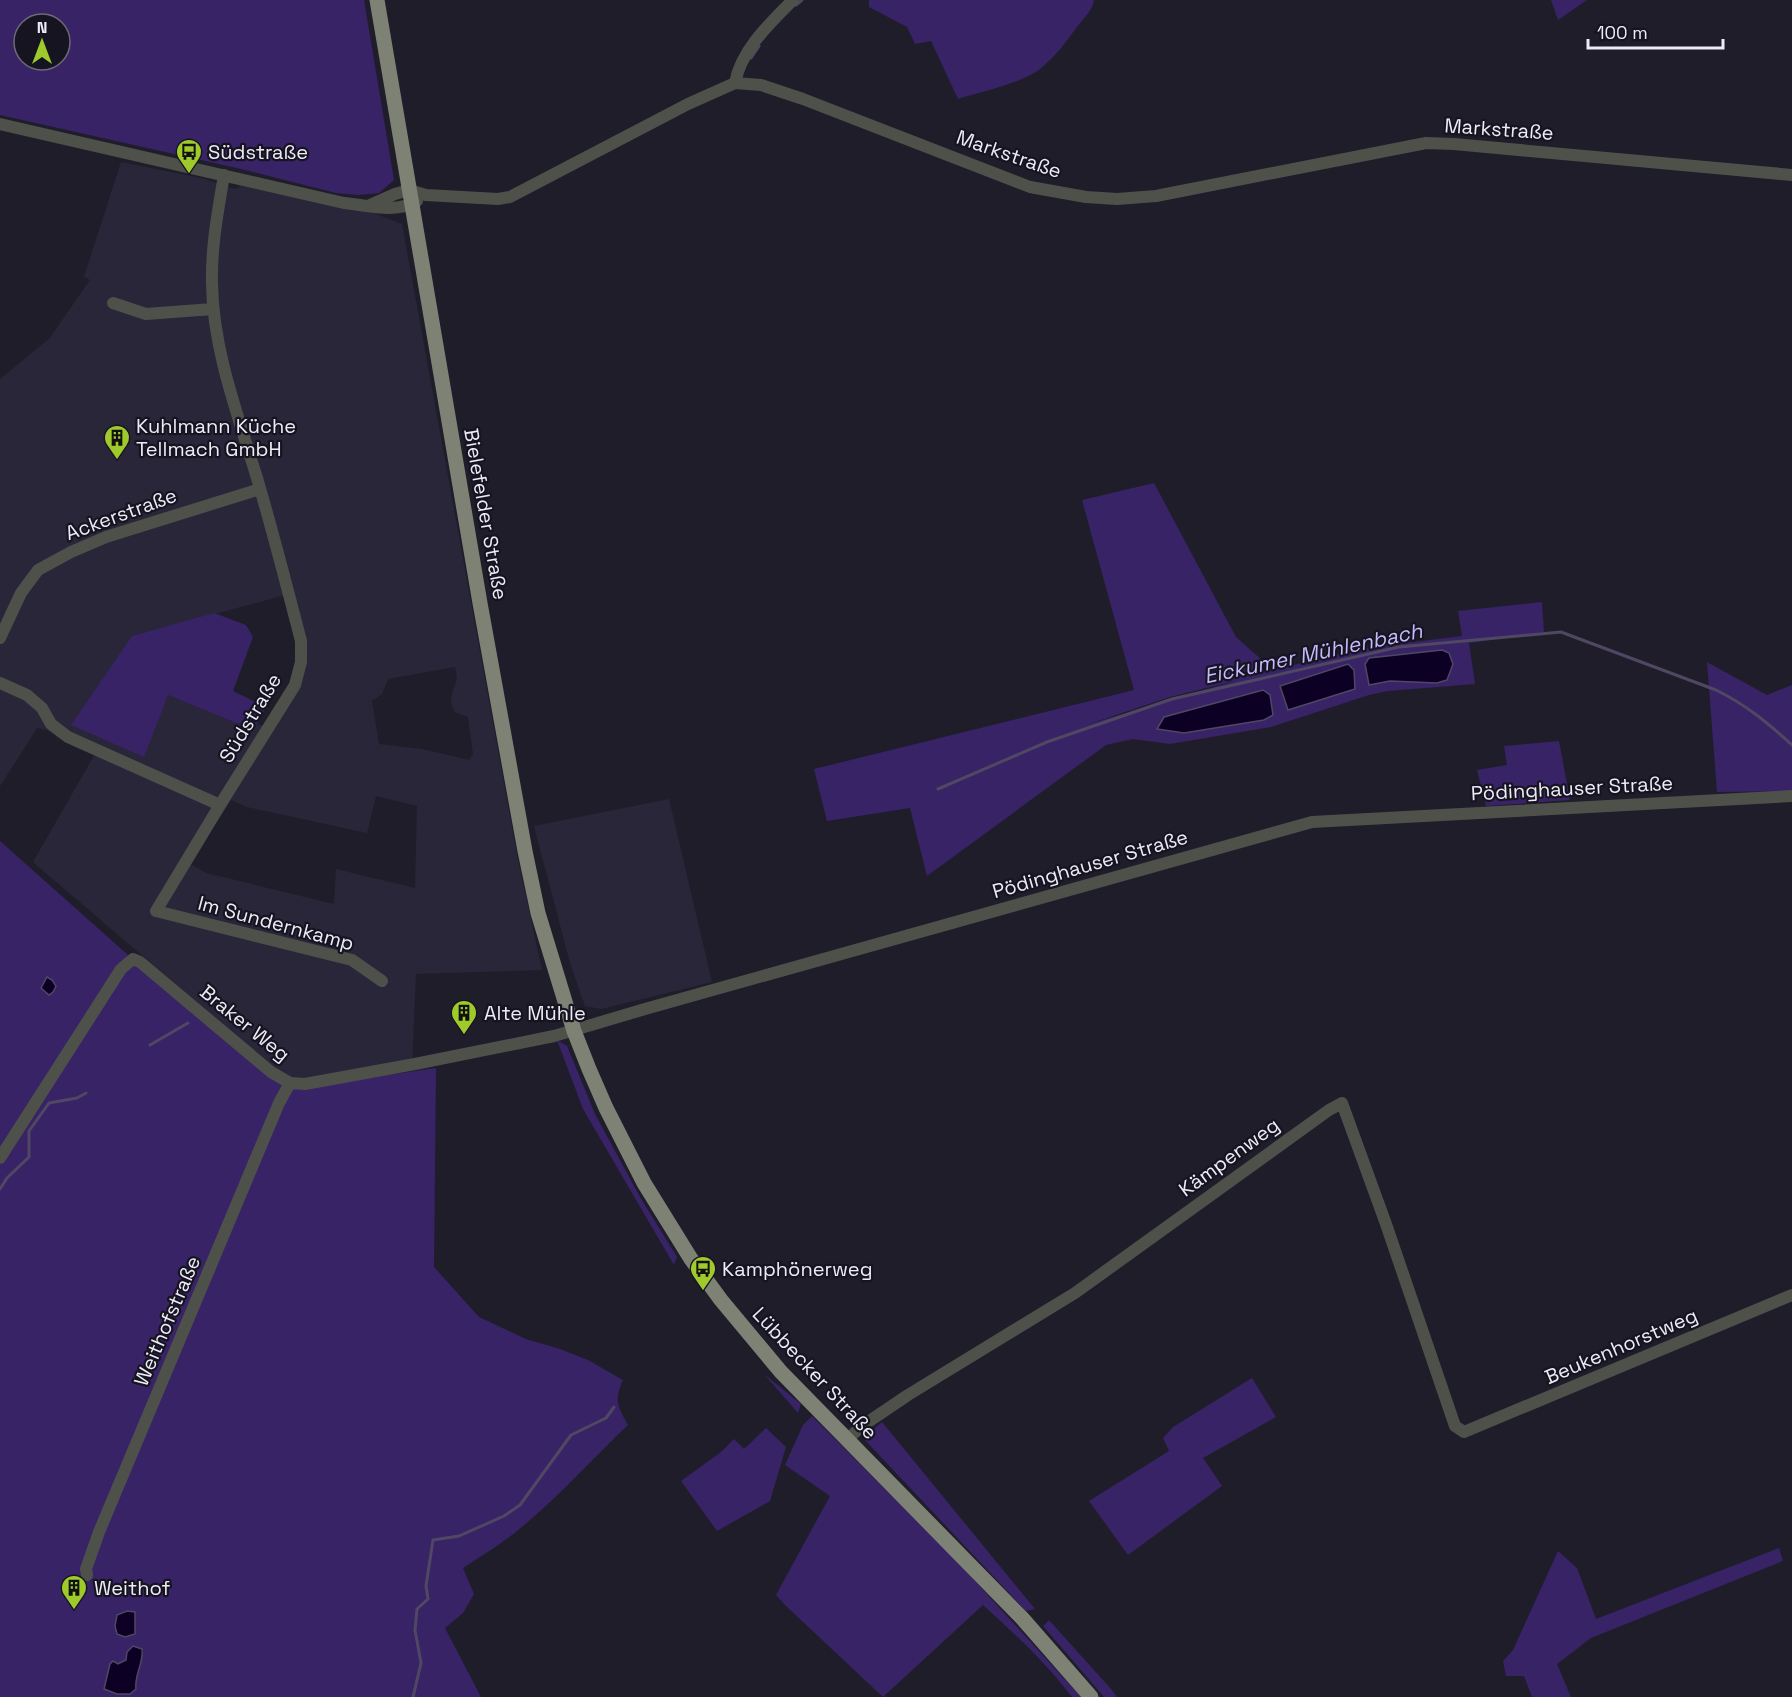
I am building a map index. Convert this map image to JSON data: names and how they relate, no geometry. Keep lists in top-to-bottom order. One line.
{"streets":{"main road":["Bielefelder Straße","Lübbecker Straße"],"street":["Markstraße","Ackerstraße","Südstraße","Pödinghauser Straße","Im Sundernkamp","Braker Weg","Kämpenweg","Weithofstraße","Beukenhorstweg"]},"crossings":[["Ackerstraße","Südstraße"],["Bielefelder Straße","Pödinghauser Straße"],["Bielefelder Straße","Lübbecker Straße"],["Südstraße","Im Sundernkamp"],["Pödinghauser Straße","Braker Weg"],["Pödinghauser Straße","Lübbecker Straße"],["Braker Weg","Weithofstraße"],["Kämpenweg","Beukenhorstweg"],["Kämpenweg","Lübbecker Straße"]],"water":["Eickumer Mühlenbach"],"places":{"bus stop":["Südstraße","Kamphönerweg"],"building":["Kuhlmann Küche Tellmach GmbH","Alte Mühle","Weithof"]},"scale_bar":"100 m","north":"top"}
